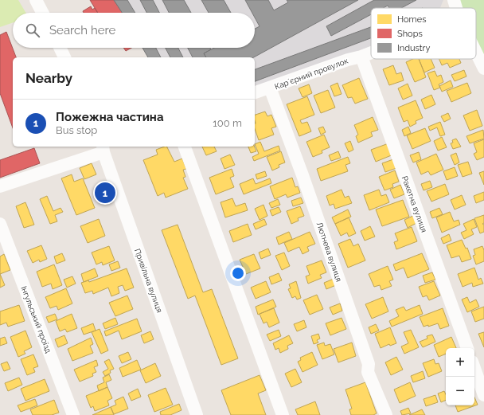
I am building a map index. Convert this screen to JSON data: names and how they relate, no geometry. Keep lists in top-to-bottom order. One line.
{"streets":{"street":["Карʼєрний провулок","Ракетна вулиця","Лютнева вулиця","Привільна вулиця","Інгульський проїзд"]},"crossings":[["Карʼєрний провулок","Ракетна вулиця"],["Карʼєрний провулок","Лютнева вулиця"]],"legend":["Homes","Shops","Industry"],"page":{"search":"Search here","heading":"Nearby","list":[{"mark":"1","name":"Пожежна частина","note":"Bus stop","value":"100 m"}],"pins":"1","map_buttons":["+","−"]}}
